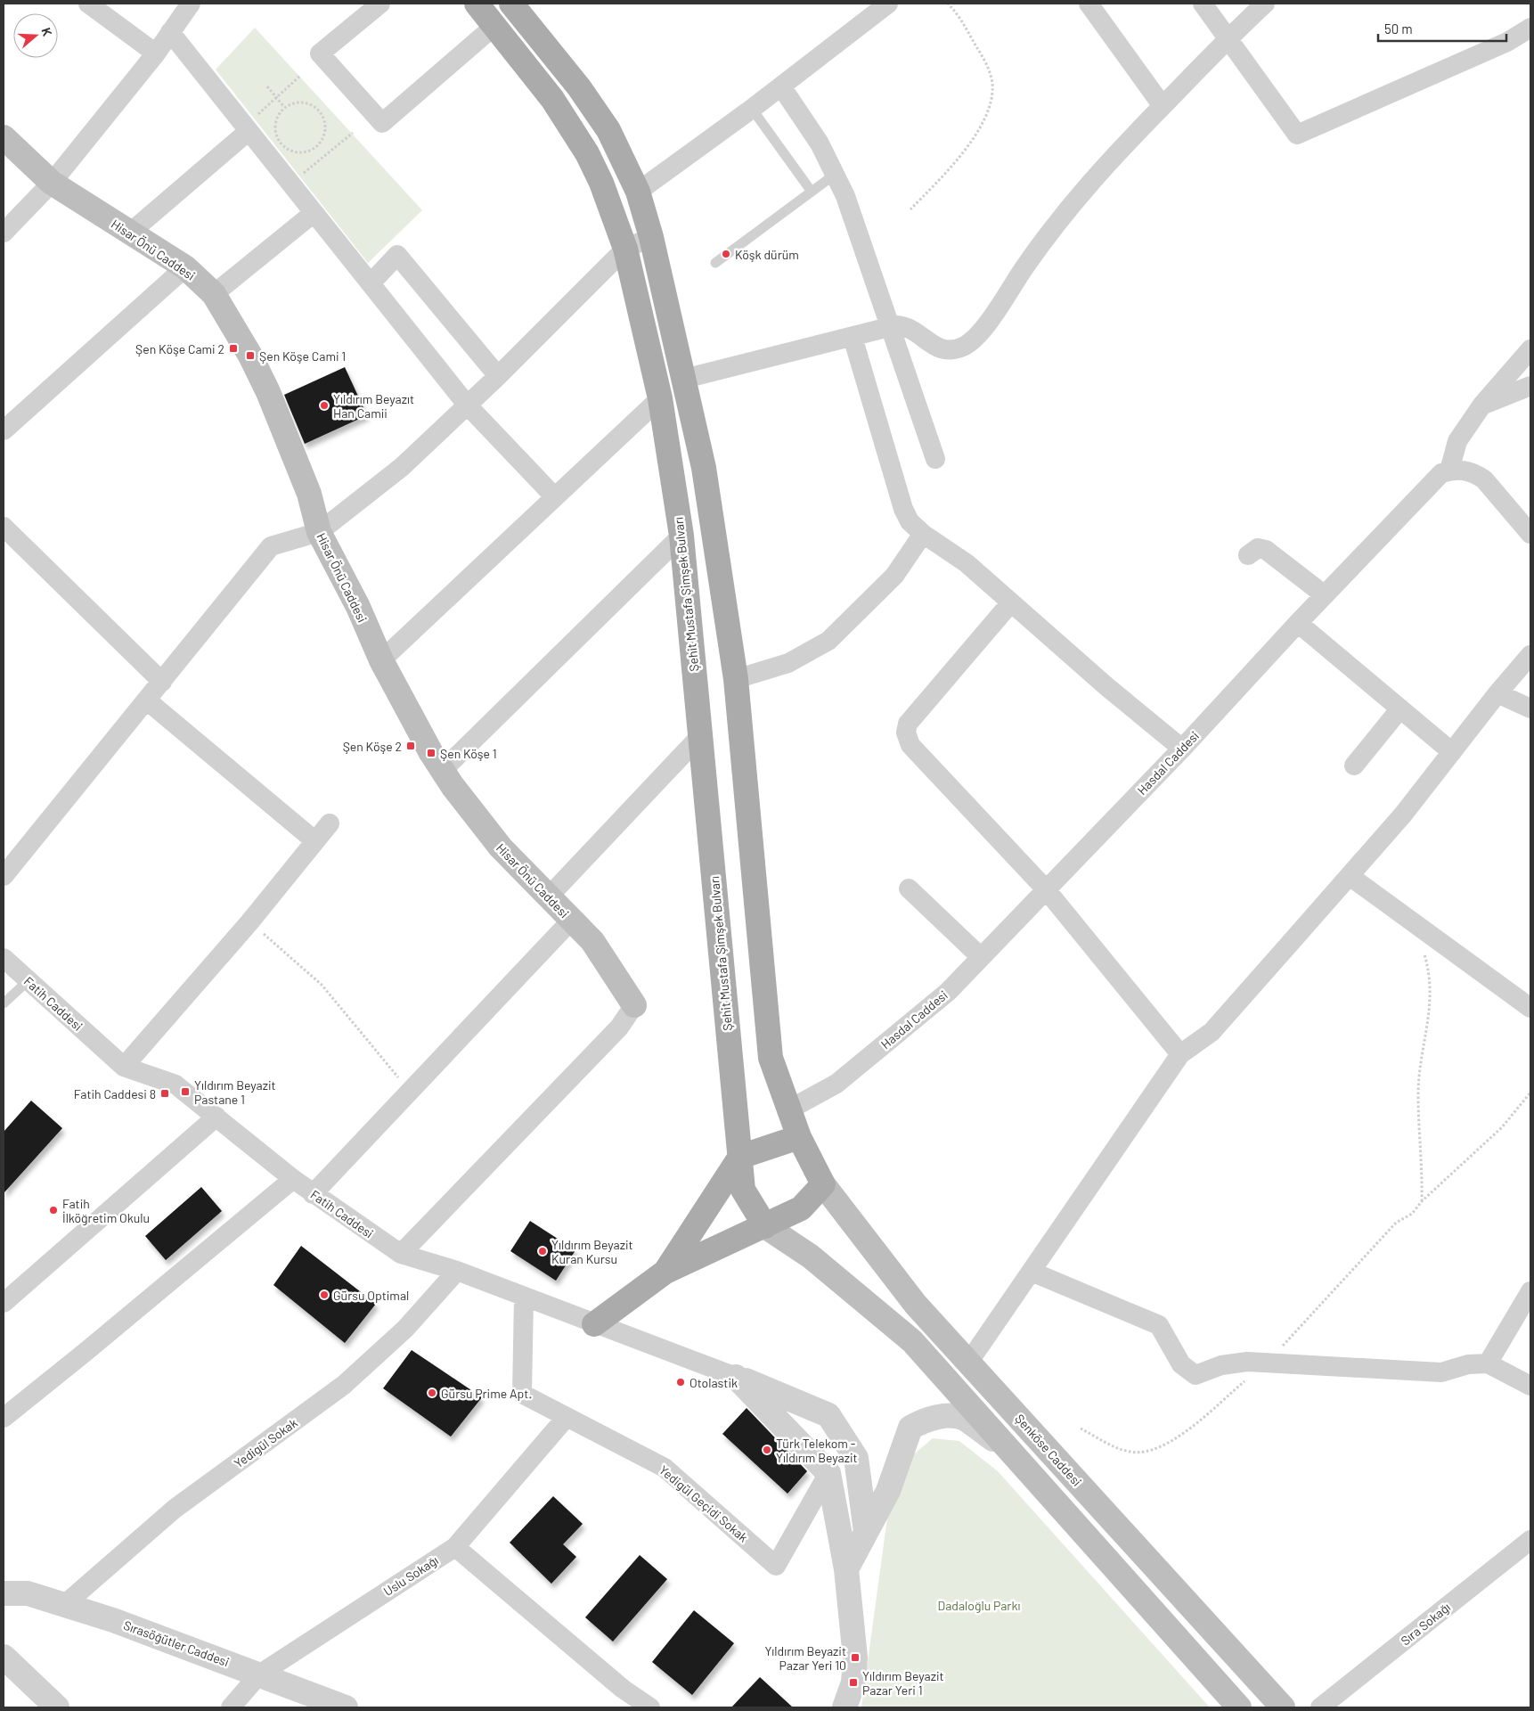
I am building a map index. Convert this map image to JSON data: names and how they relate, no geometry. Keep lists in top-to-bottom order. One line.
{"streets":{"main road":["Hisar Önü Caddesi","Şehit Mustafa Şimşek Bulvarı","Şenköse Caddesi"],"street":["Hasdal Caddesi","Fatih Caddesi","Yedigül Sokak","Yedigül Geçidi Sokak","Uslu Sokağı","Sıra Sokağı","Sırasöğütler Caddesi"]},"crossings":[["Fatih Caddesi","Yedigül Sokak"],["Fatih Caddesi","Yedigül Geçidi Sokak"],["Yedigül Sokak","Sırasöğütler Caddesi"],["Yedigül Geçidi Sokak","Uslu Sokağı"],["Uslu Sokağı","Sırasöğütler Caddesi"]],"parks":["Dadaloğlu Parkı"],"places":{"other":["Köşk dürüm","Yıldırım Beyazıt Han Camii","Fatih İlköğretim Okulu","Yıldırım Beyazit Kuran Kursu","Gürsu Optimal","Otolastik","Gürsu Prime Apt.","Türk Telekom - Yıldırım Beyazit"],"transit":["Şen Köşe Cami 2","Şen Köşe Cami 1","Şen Köşe 2","Şen Köşe 1","Yıldırım Beyazit Pastane 1","Fatih Caddesi 8","Yıldırım Beyazit Pazar Yeri 10","Yıldırım Beyazit Pazar Yeri 1"]},"scale_bar":"50 m","north":"right"}
